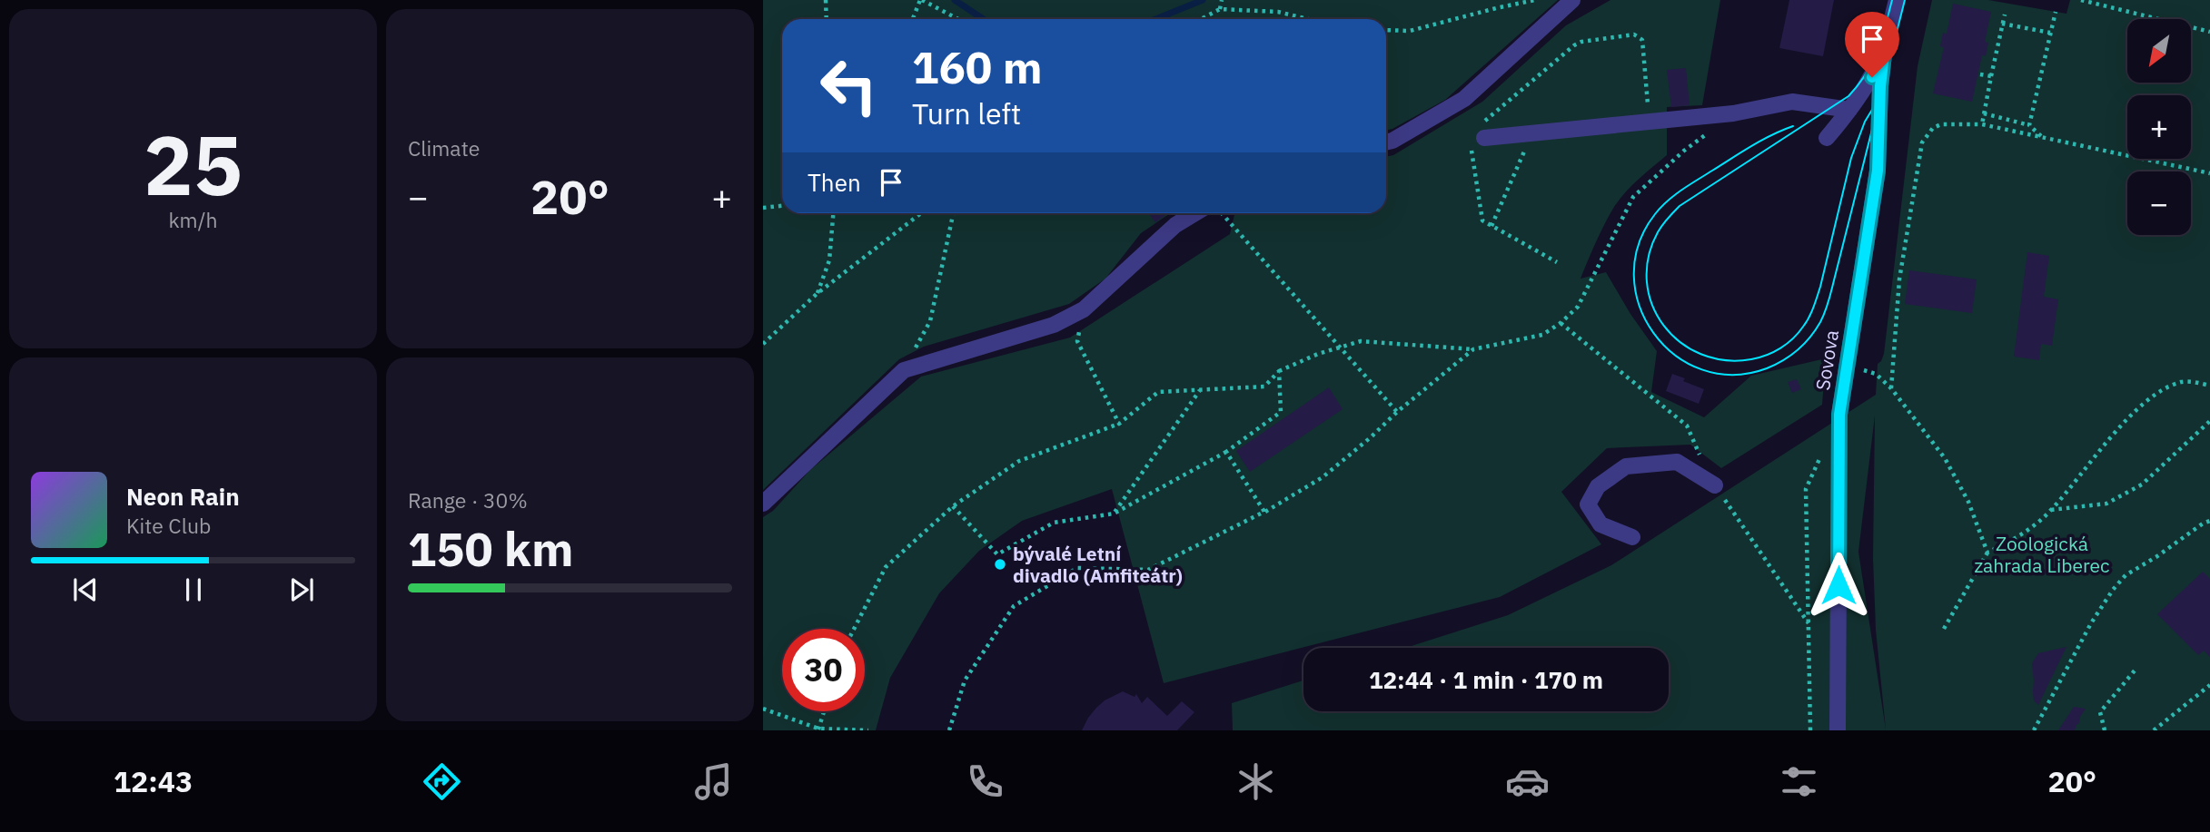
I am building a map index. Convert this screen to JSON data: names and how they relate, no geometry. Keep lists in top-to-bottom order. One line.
{"streets":{"street":["Sovova"]},"parks":["Zoologická zahrada Liberec"],"places":["bývalé Letní divadlo (Amfiteátr)"],"north":"bottom left","page":{"tile":[["25","km/h"],"Climate",["Range · 30%","150 km"]],"map_buttons":["+","−"],"turn":["160 m","Turn left"],"then":"Then","heat":["−","20°","+"],"song":["Neon Rain","Kite Club"],"limit":"30","trip":"12:44 · 1 min · 170 m","tabs":["12:43","20°"]}}
